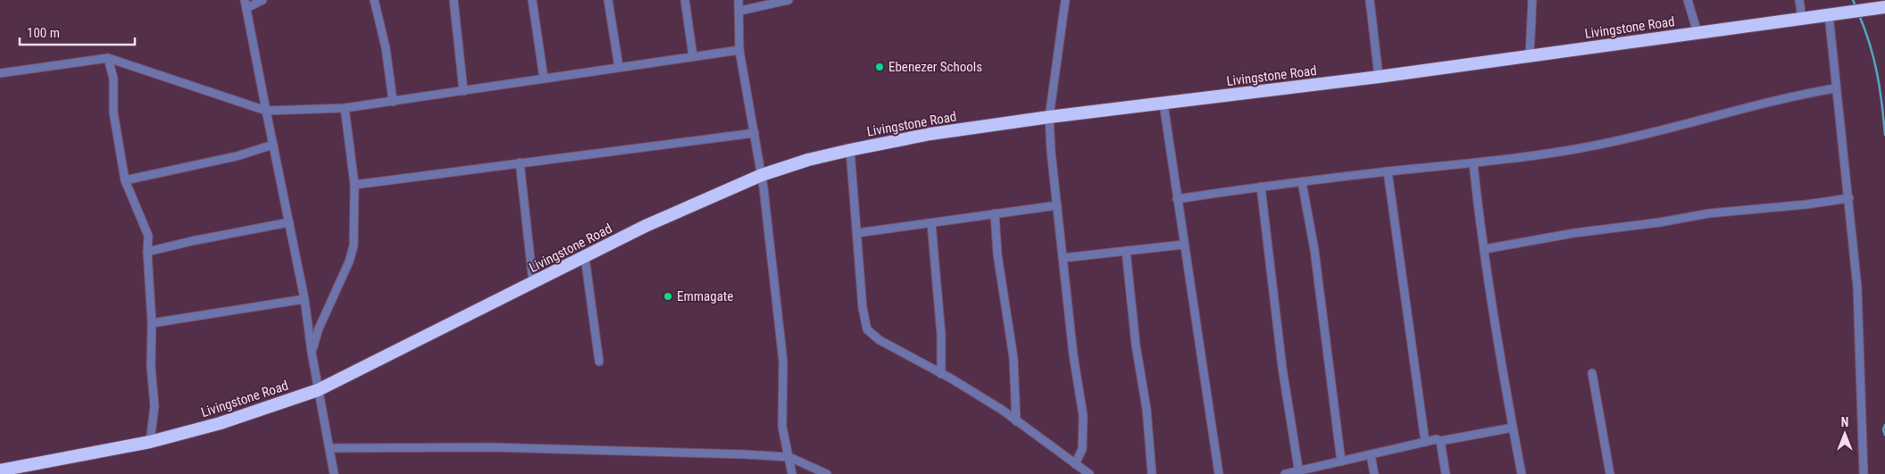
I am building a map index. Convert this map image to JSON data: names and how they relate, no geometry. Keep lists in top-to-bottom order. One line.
{"streets":{"highway":["Livingstone Road"]},"places":["Ebenezer Schools","Emmagate"],"scale_bar":"100 m","north":"top"}
